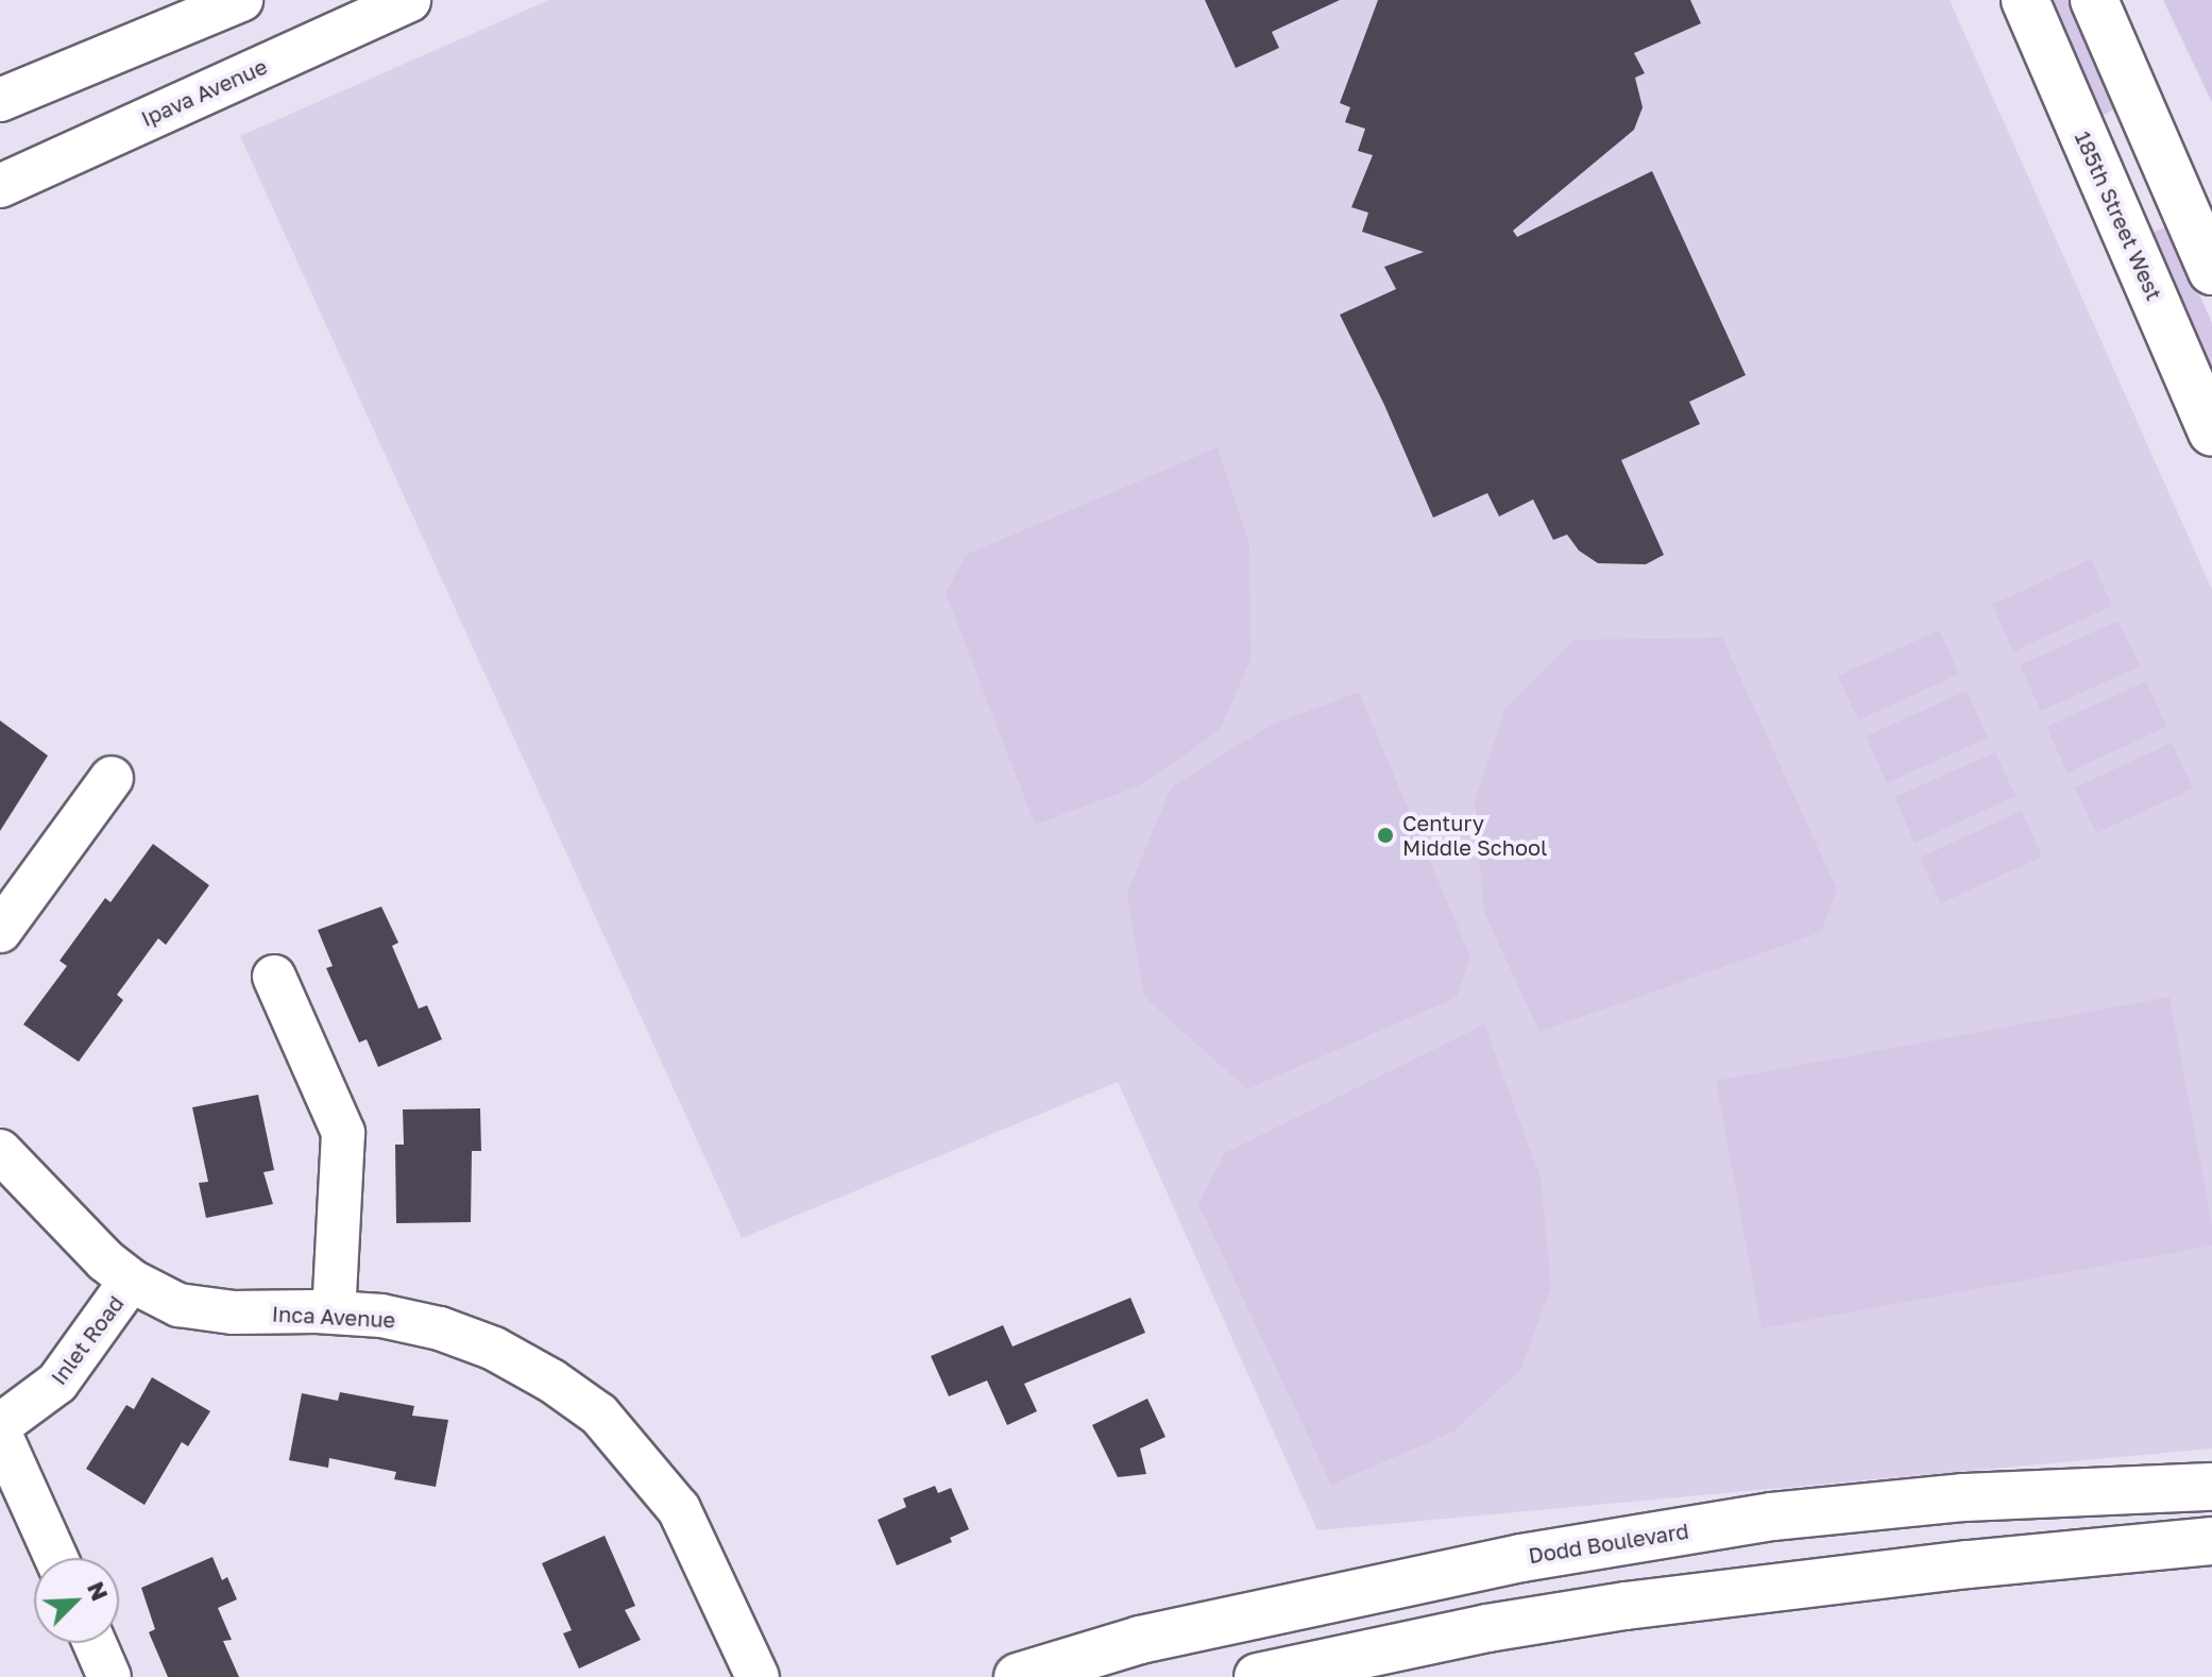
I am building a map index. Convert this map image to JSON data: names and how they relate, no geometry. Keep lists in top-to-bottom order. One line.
{"streets":{"main road":["185th Street West","Dodd Boulevard"],"street":["Ipava Avenue","Inca Avenue","Inlet Road"]},"crossings":[["Inca Avenue","Inlet Road"]],"places":["Century Middle School"],"north":"top right"}
